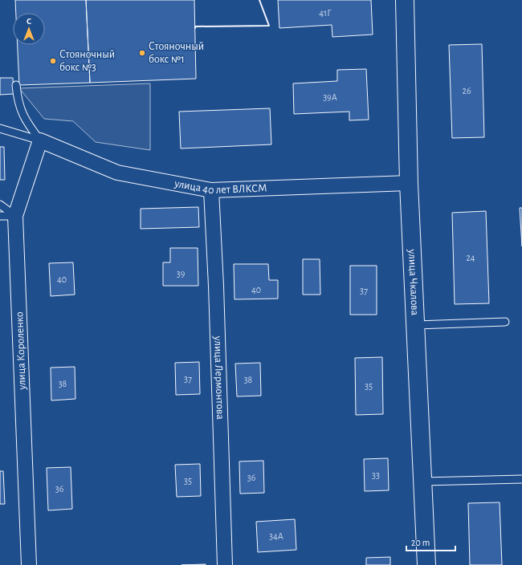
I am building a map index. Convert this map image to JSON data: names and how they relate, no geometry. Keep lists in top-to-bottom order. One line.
{"streets":{"street":["улица 40 лет ВЛКСМ","улица Чкалова","улица Короленко","улица Лермонтова"]},"crossings":[["улица 40 лет ВЛКСМ","улица Чкалова"],["улица 40 лет ВЛКСМ","улица Короленко"],["улица 40 лет ВЛКСМ","улица Лермонтова"]],"places":["Стояночный бокс №1","Стояночный бокс №3"],"house_numbers":["41Г","26","39А","24","39","40","40","37","37","38","38","35","33","36","35","36","34А"],"scale_bar":"20 m","north":"top"}
